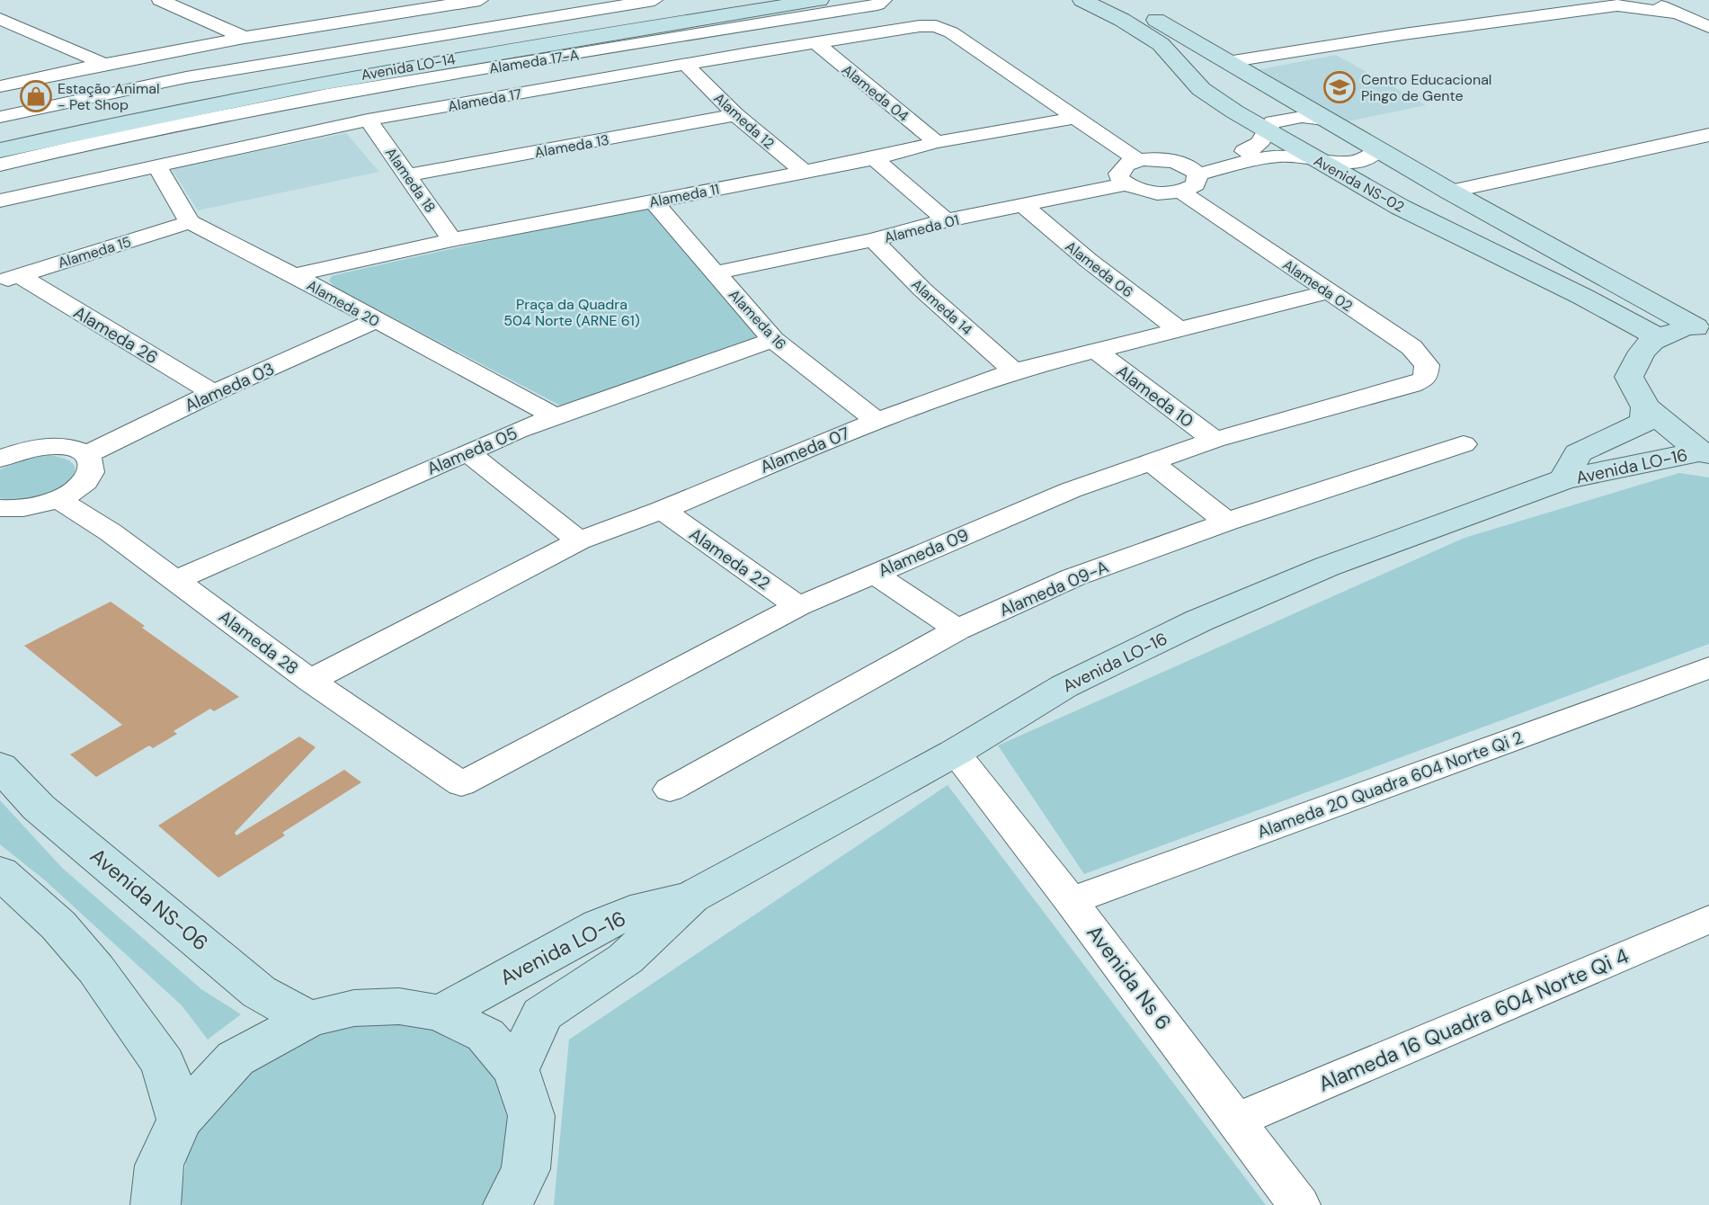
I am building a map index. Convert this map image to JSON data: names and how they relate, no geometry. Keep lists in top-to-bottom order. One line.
{"streets":{"street":["Alameda 17-A","Avenida LO-14","Alameda 04","Alameda 17","Alameda 12","Alameda 13","Alameda 18","Avenida NS-02","Alameda 11","Alameda 01","Alameda 15","Alameda 06","Alameda 02","Alameda 20","Alameda 14","Alameda 16","Alameda 26","Alameda 03","Alameda 10","Alameda 07","Alameda 05","Avenida LO-16","Alameda 09","Alameda 22","Alameda 09-A","Alameda 28","Alameda 20 Quadra 604 Norte Qi 2","Avenida NS-06","Avenida Ns 6","Alameda 16 Quadra 604 Norte Qi 4"]},"crossings":[["Alameda 17-A","Avenida LO-14"],["Alameda 04","Alameda 17"],["Alameda 04","Alameda 11"],["Alameda 17","Alameda 12"],["Alameda 17","Alameda 18"],["Alameda 17","Alameda 11"],["Alameda 12","Alameda 13"],["Alameda 12","Alameda 11"],["Alameda 13","Alameda 18"],["Alameda 18","Alameda 11"],["Alameda 11","Alameda 20"],["Alameda 11","Alameda 16"],["Alameda 01","Alameda 06"],["Alameda 01","Alameda 14"],["Alameda 01","Alameda 16"],["Alameda 15","Alameda 20"],["Alameda 15","Alameda 26"],["Alameda 06","Alameda 07"],["Alameda 02","Alameda 07"],["Alameda 02","Alameda 09"],["Alameda 20","Alameda 03"],["Alameda 20","Alameda 05"],["Alameda 14","Alameda 07"],["Alameda 16","Alameda 07"],["Alameda 16","Alameda 05"],["Alameda 26","Alameda 03"],["Alameda 10","Alameda 07"],["Alameda 10","Alameda 09"],["Alameda 07","Alameda 22"],["Alameda 07","Alameda 28"],["Alameda 05","Alameda 28"],["Avenida LO-16","Avenida Ns 6"],["Alameda 09","Alameda 22"],["Alameda 09","Alameda 28"],["Alameda 20 Quadra 604 Norte Qi 2","Avenida Ns 6"],["Avenida Ns 6","Alameda 16 Quadra 604 Norte Qi 4"]],"parks":["Praça da Quadra 504 Norte (ARNE 61)"],"places":{"school or university":["Centro Educacional Pingo de Gente"],"shop":["Estação Animal - Pet Shop"]}}
